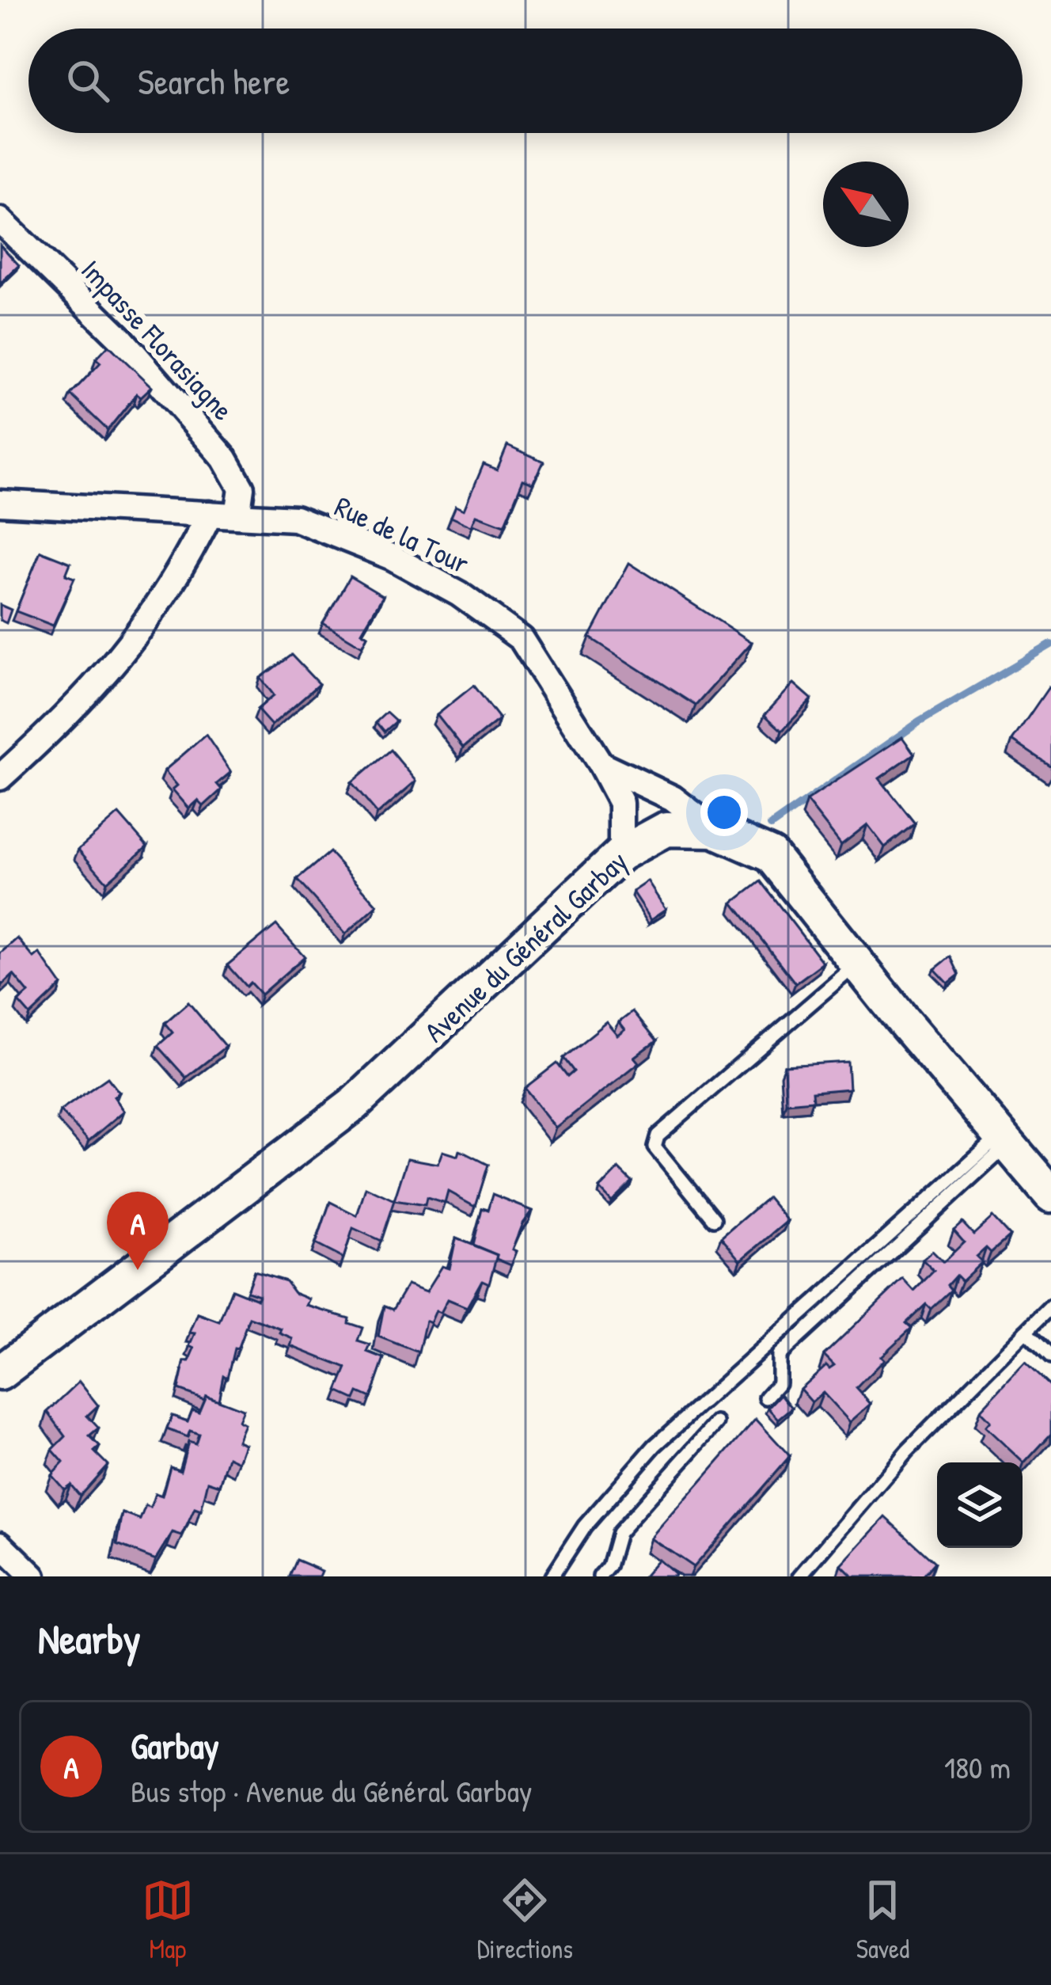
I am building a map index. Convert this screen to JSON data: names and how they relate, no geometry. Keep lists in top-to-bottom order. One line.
{"streets":{"main road":["Avenue du Général Garbay"],"street":["Impasse Florasiagne","Rue de la Tour"]},"crossings":[["Impasse Florasiagne","Rue de la Tour"],["Rue de la Tour","Avenue du Général Garbay"]],"north":"top left","page":{"search":"Search here","pins":"A","heading":"Nearby","list":[{"mark":"A","name":"Garbay","note":"Bus stop · Avenue du Général Garbay","value":"180 m"}],"nav":["Map","Directions","Saved"]}}
